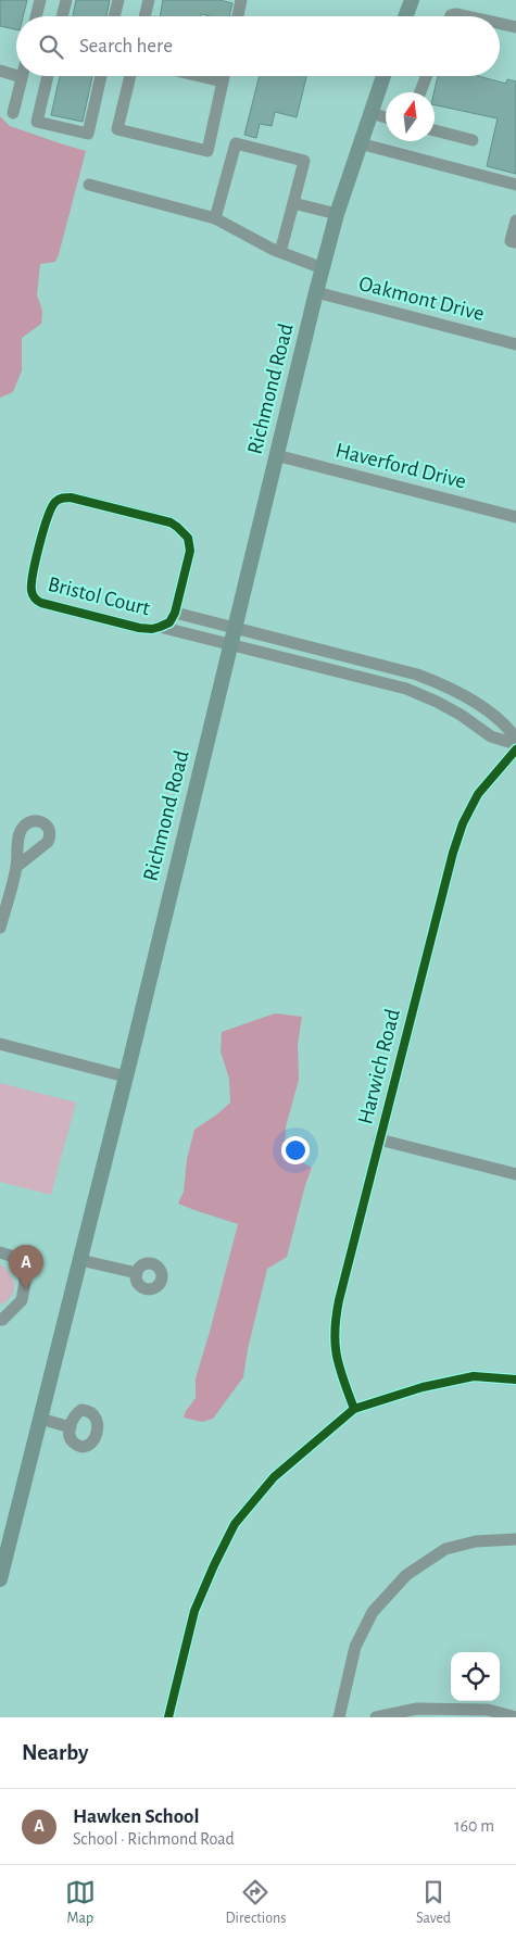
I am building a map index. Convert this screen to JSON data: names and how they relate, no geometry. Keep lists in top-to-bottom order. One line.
{"streets":{"main road":["Richmond Road"],"street":["Oakmont Drive","Haverford Drive","Bristol Court","Harwich Road"]},"crossings":[["Oakmont Drive","Richmond Road"],["Richmond Road","Haverford Drive"],["Richmond Road","Bristol Court"]],"north":"top","page":{"search":"Search here","pins":"A","heading":"Nearby","list":[{"mark":"A","name":"Hawken School","note":"School · Richmond Road","value":"160 m"}],"nav":["Map","Directions","Saved"]}}
